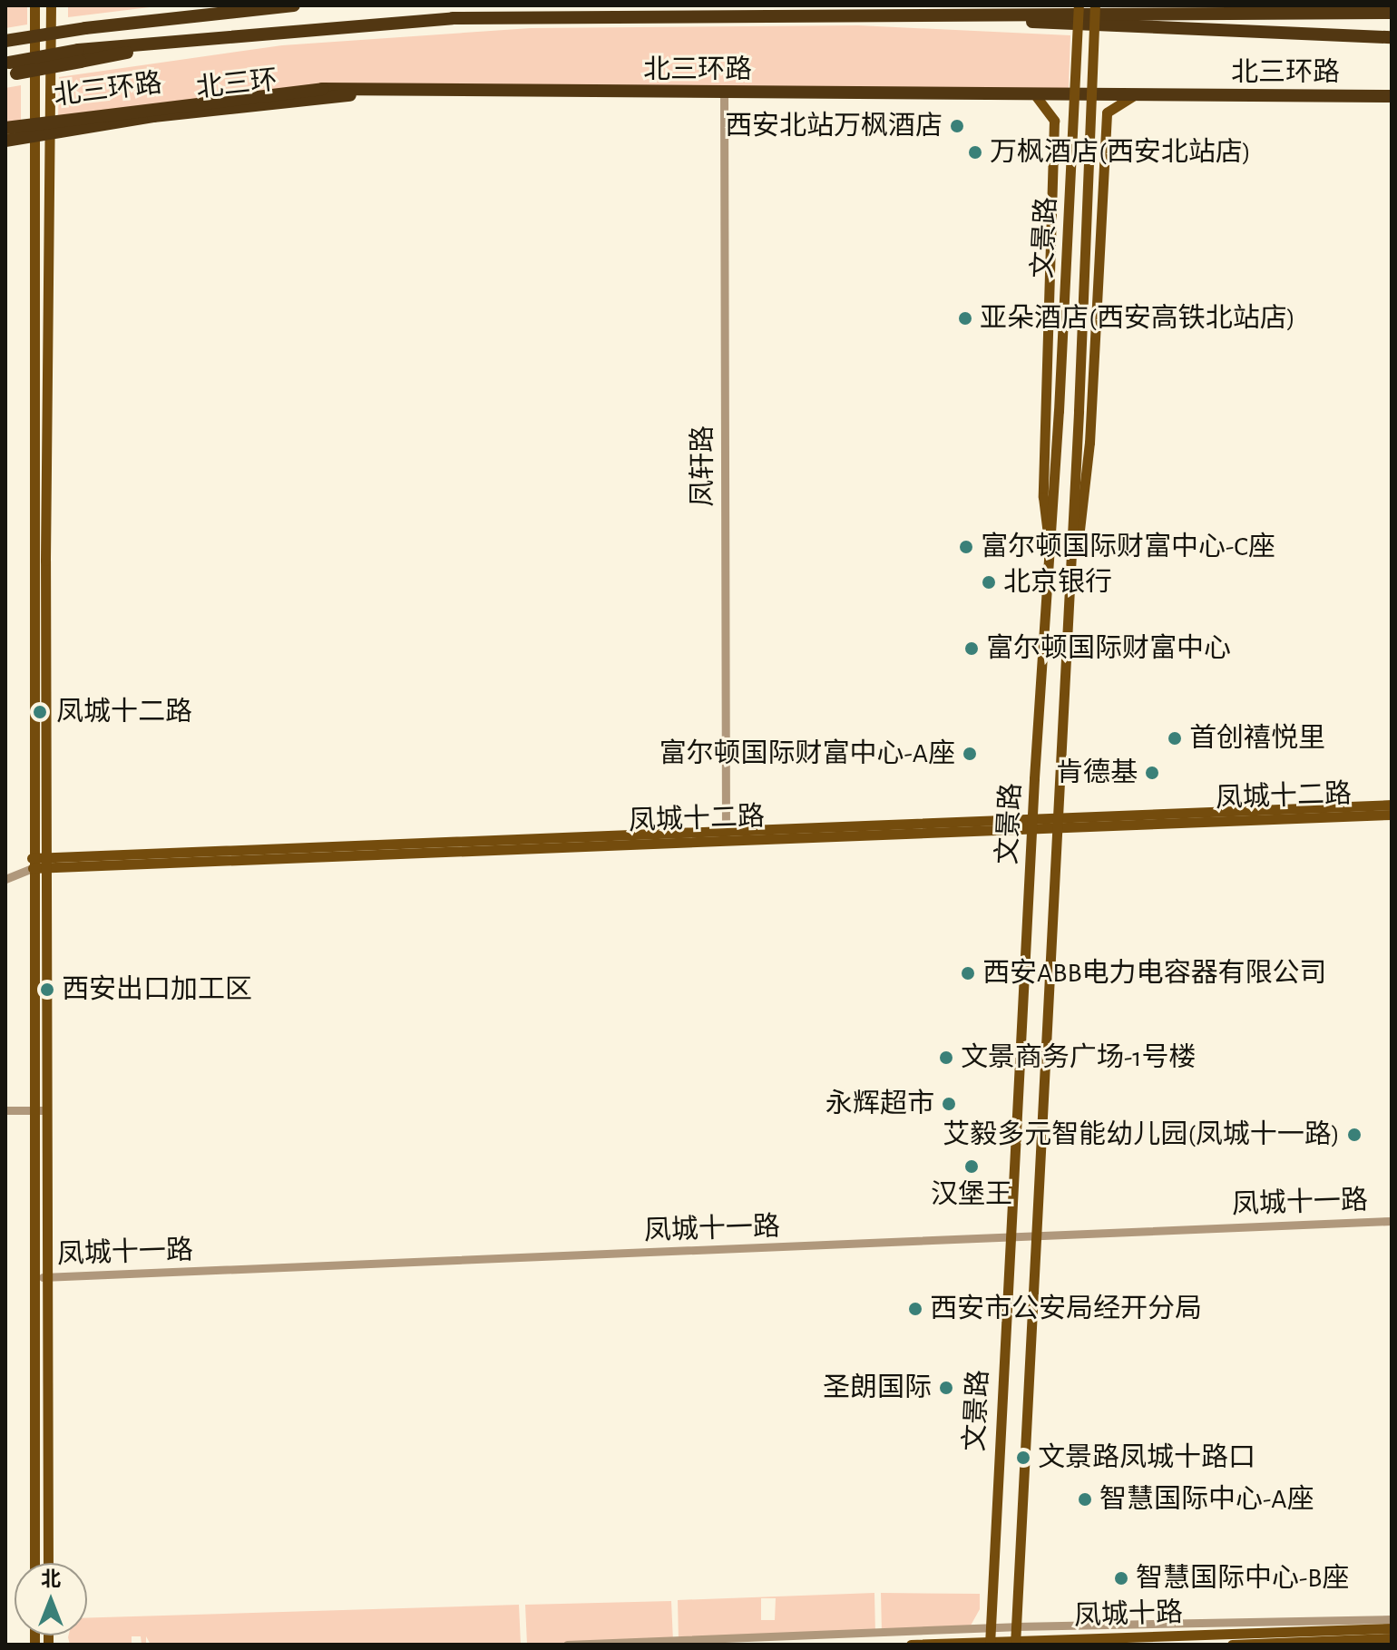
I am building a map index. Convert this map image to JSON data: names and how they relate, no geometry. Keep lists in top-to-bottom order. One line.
{"streets":{"highway":["北三环路","北三环"],"main road":["文景路","凤城十二路","凤城十路"],"street":["凤轩路","凤城十一路"]},"crossings":[["北三环路","北三环"],["北三环路","凤轩路"],["文景路","凤城十二路"],["文景路","凤城十一路"],["文景路","凤城十路"],["凤轩路","凤城十二路"]],"places":["西安北站万枫酒店","万枫酒店(西安北站店)","亚朵酒店(西安高铁北站店)","富尔顿国际财富中心-C座","北京银行","富尔顿国际财富中心","凤城十二路","首创禧悦里","富尔顿国际财富中心-A座","肯德基","西安ABB电力电容器有限公司","西安出口加工区","文景商务广场-1号楼","永辉超市","艾毅多元智能幼儿园(凤城十一路)","汉堡王","西安市公安局经开分局","圣朗国际","文景路凤城十路口","智慧国际中心-A座","智慧国际中心-B座"],"north":"top"}
